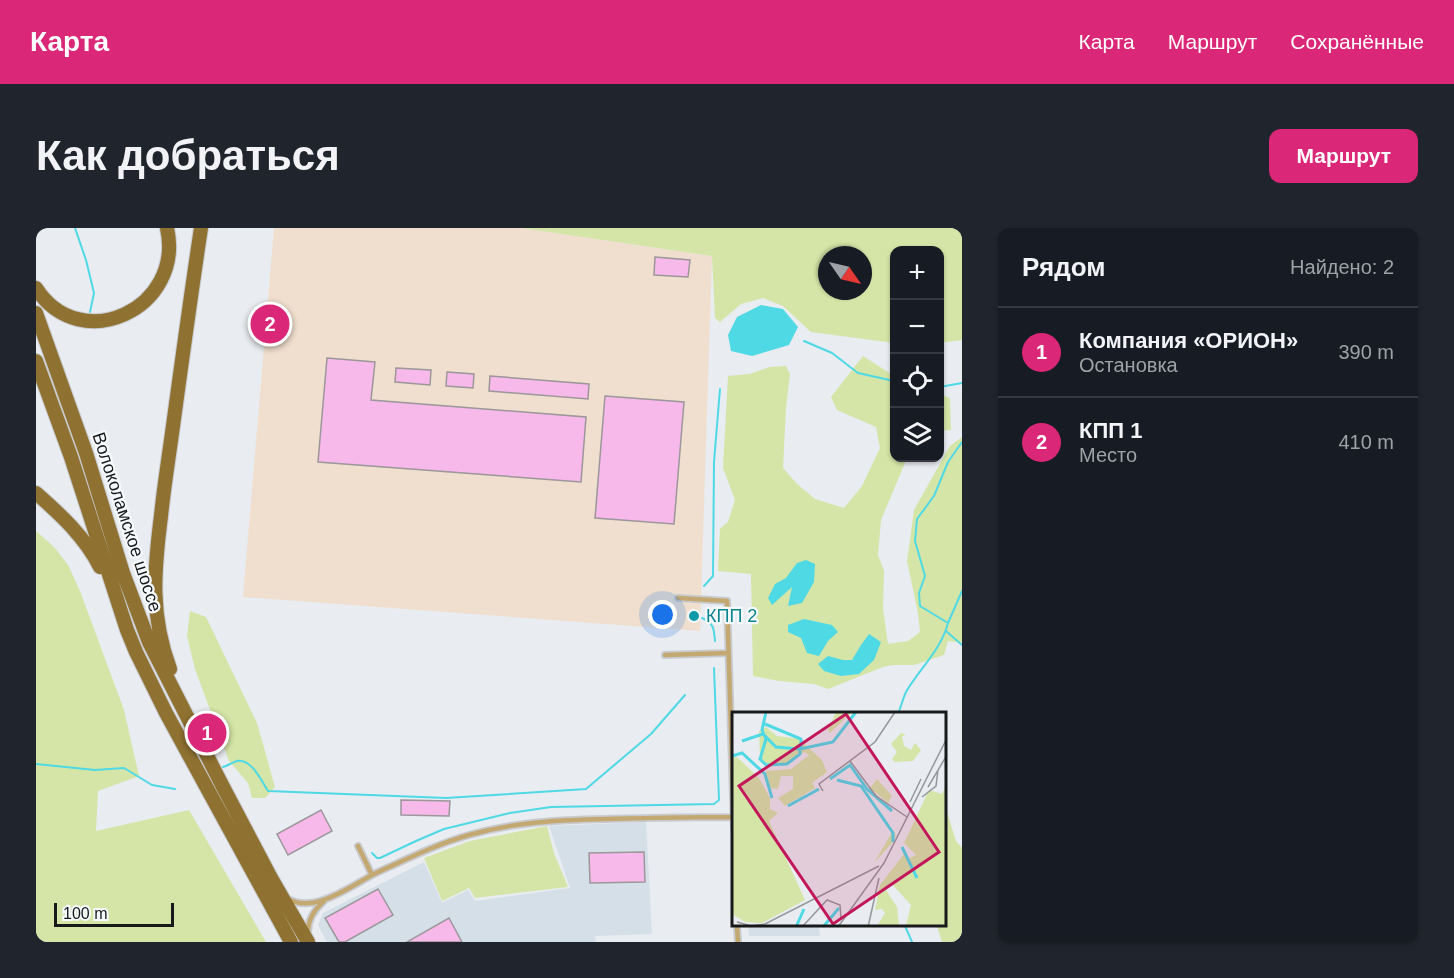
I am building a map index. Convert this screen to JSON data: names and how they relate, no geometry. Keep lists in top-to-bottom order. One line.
{"streets":{"main road":["Волоколамское шоссе"]},"places":["КПП 2"],"scale_bar":"100 m","north":"bottom right","page":{"header":"Карта","nav":["Карта","Маршрут","Сохранённые"],"buttons":"Маршрут","title":"Как добраться","heading":["Рядом","Найдено: 2"],"map_buttons":["+","−"],"pins":["2","1"],"list":[{"mark":"1","name":"Компания «ОРИОН»","note":"Остановка","value":"390 m"},{"mark":"2","name":"КПП 1","note":"Место","value":"410 m"}],"scale":"100 m"}}
